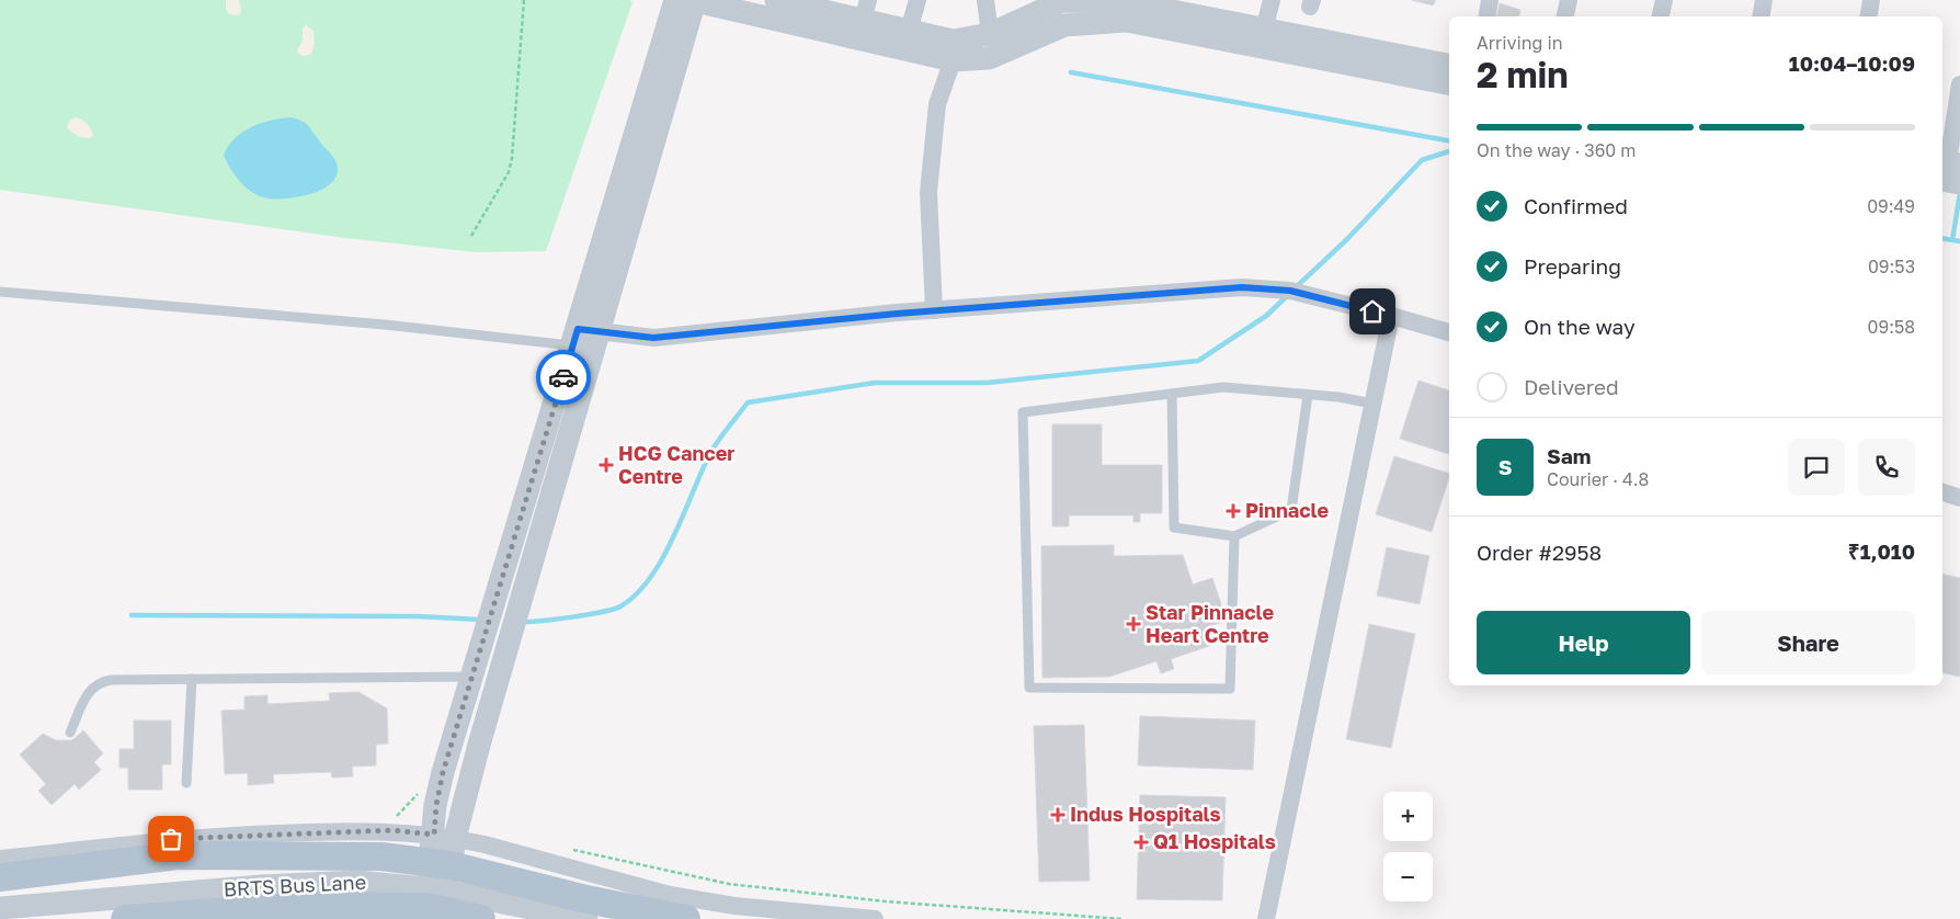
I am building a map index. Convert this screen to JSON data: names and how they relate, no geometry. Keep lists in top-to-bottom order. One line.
{"streets":{"street":["BRTS Bus Lane"]},"places":{"health":["HCG Cancer Centre","Pinnacle","Star Pinnacle Heart Centre","Indus Hospitals","Q1 Hospitals"]},"page":{"heading":["2 min","Arriving in","10:04–10:09"],"panel":["Sam","Courier · 4.8","Order #2958","₹1,010"],"bar":"On the way · 360 m","list":[["Confirmed","09:49"],["Preparing","09:53"],["On the way","09:58"],"Delivered"],"round":"S","buttons":["Help","Share"],"map_buttons":["+","−"]}}
